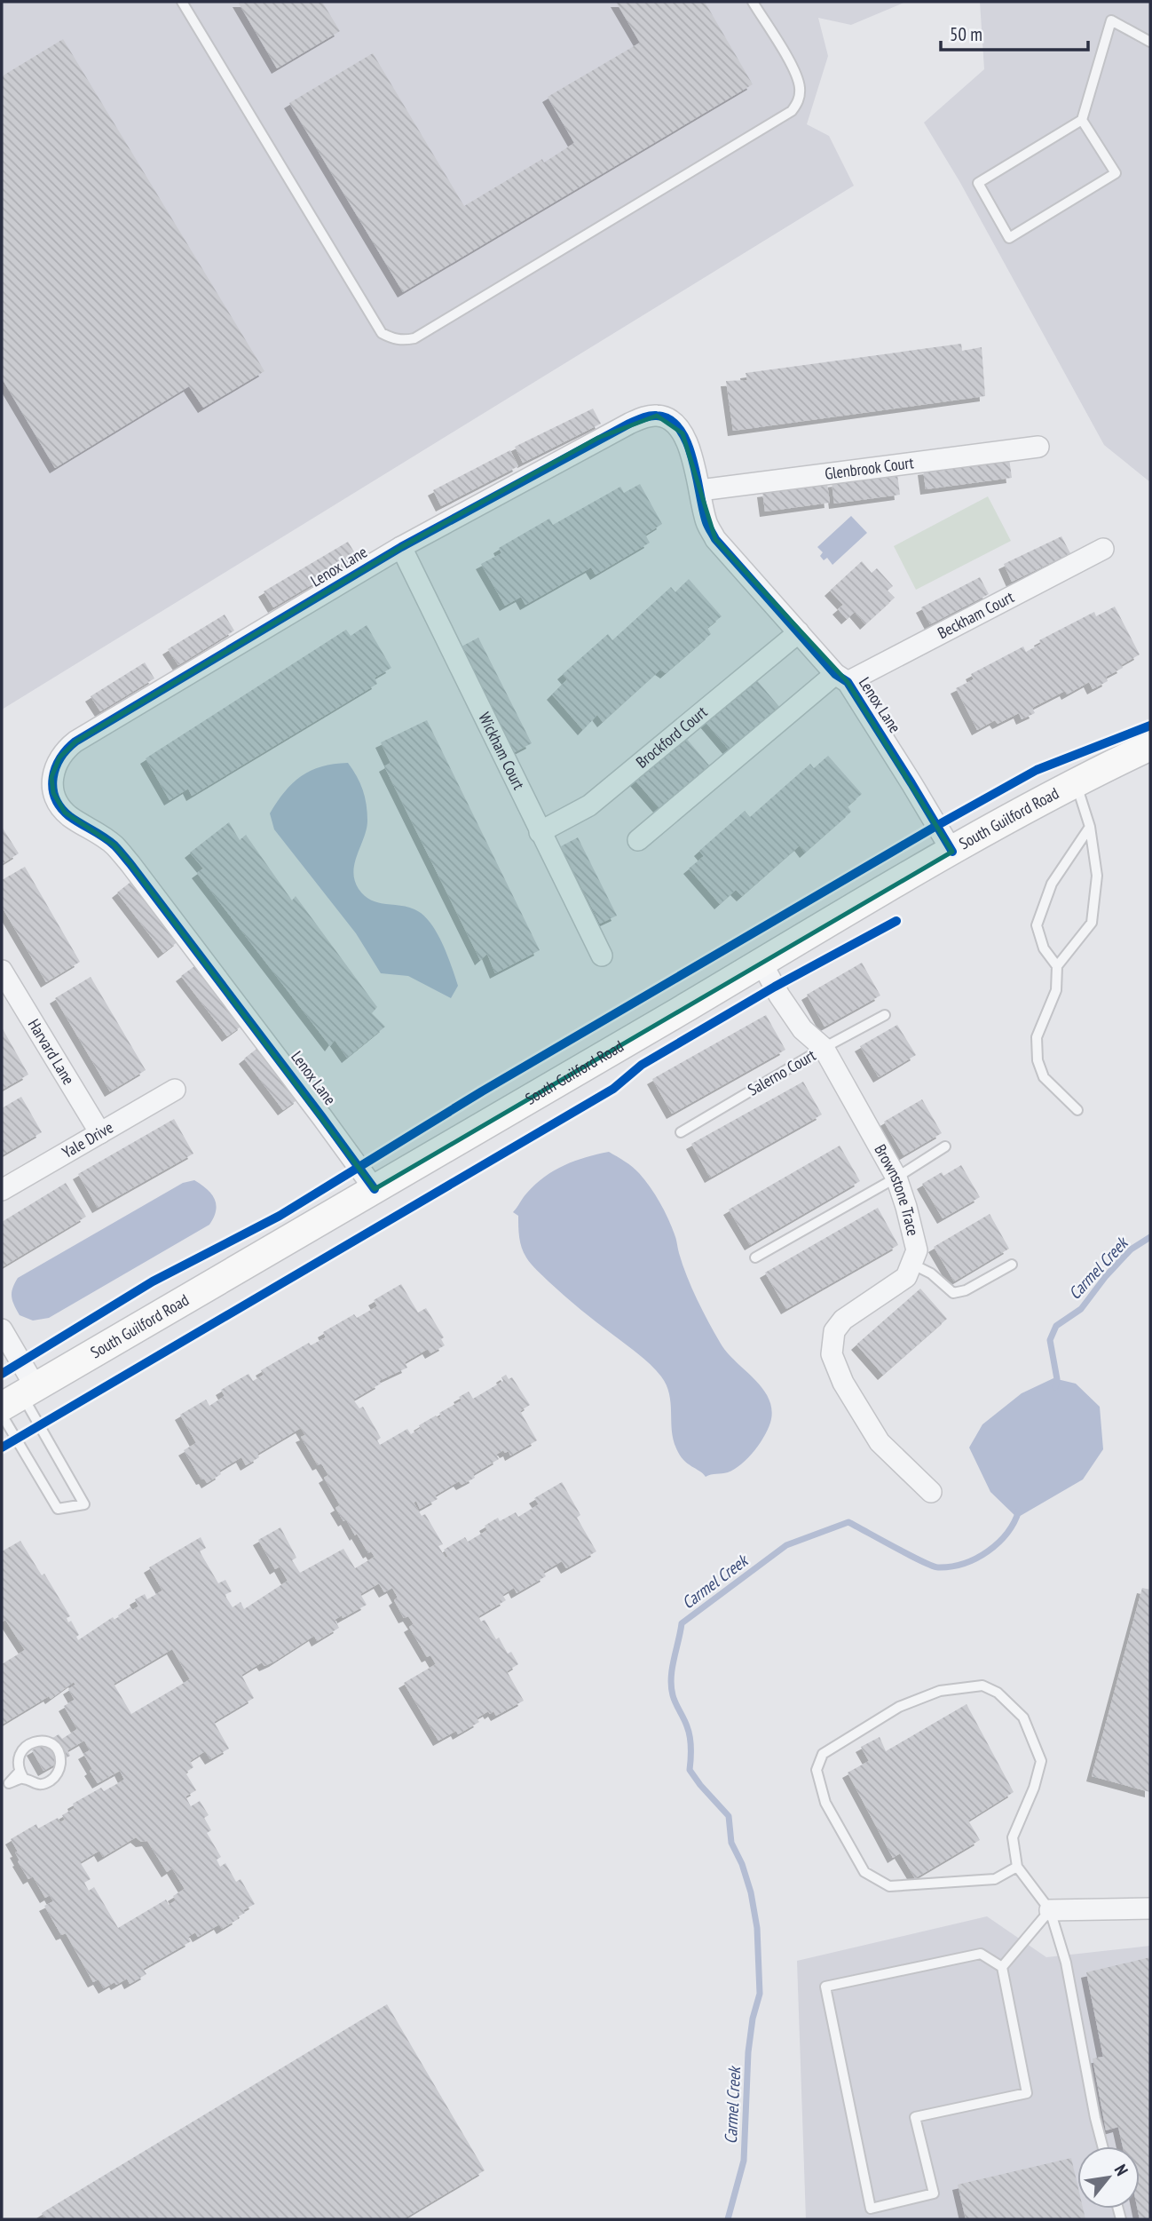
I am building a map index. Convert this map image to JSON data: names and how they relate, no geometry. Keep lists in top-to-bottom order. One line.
{"streets":{"main road":["South Guilford Road"],"street":["Glenbrook Court","Lenox Lane","Beckham Court","Brockford Court","Wickham Court","Harvard Lane","Yale Drive","Brownstone Trace"],"lane":["Salerno Court"]},"crossings":[["Glenbrook Court","Lenox Lane"],["Lenox Lane","Beckham Court"],["Lenox Lane","Brockford Court"],["Lenox Lane","Wickham Court"],["Lenox Lane","South Guilford Road"],["Brockford Court","Wickham Court"],["South Guilford Road","Brownstone Trace"],["Harvard Lane","Yale Drive"],["Salerno Court","Brownstone Trace"]],"water":["Carmel Creek"],"scale_bar":"50 m","north":"top right"}
